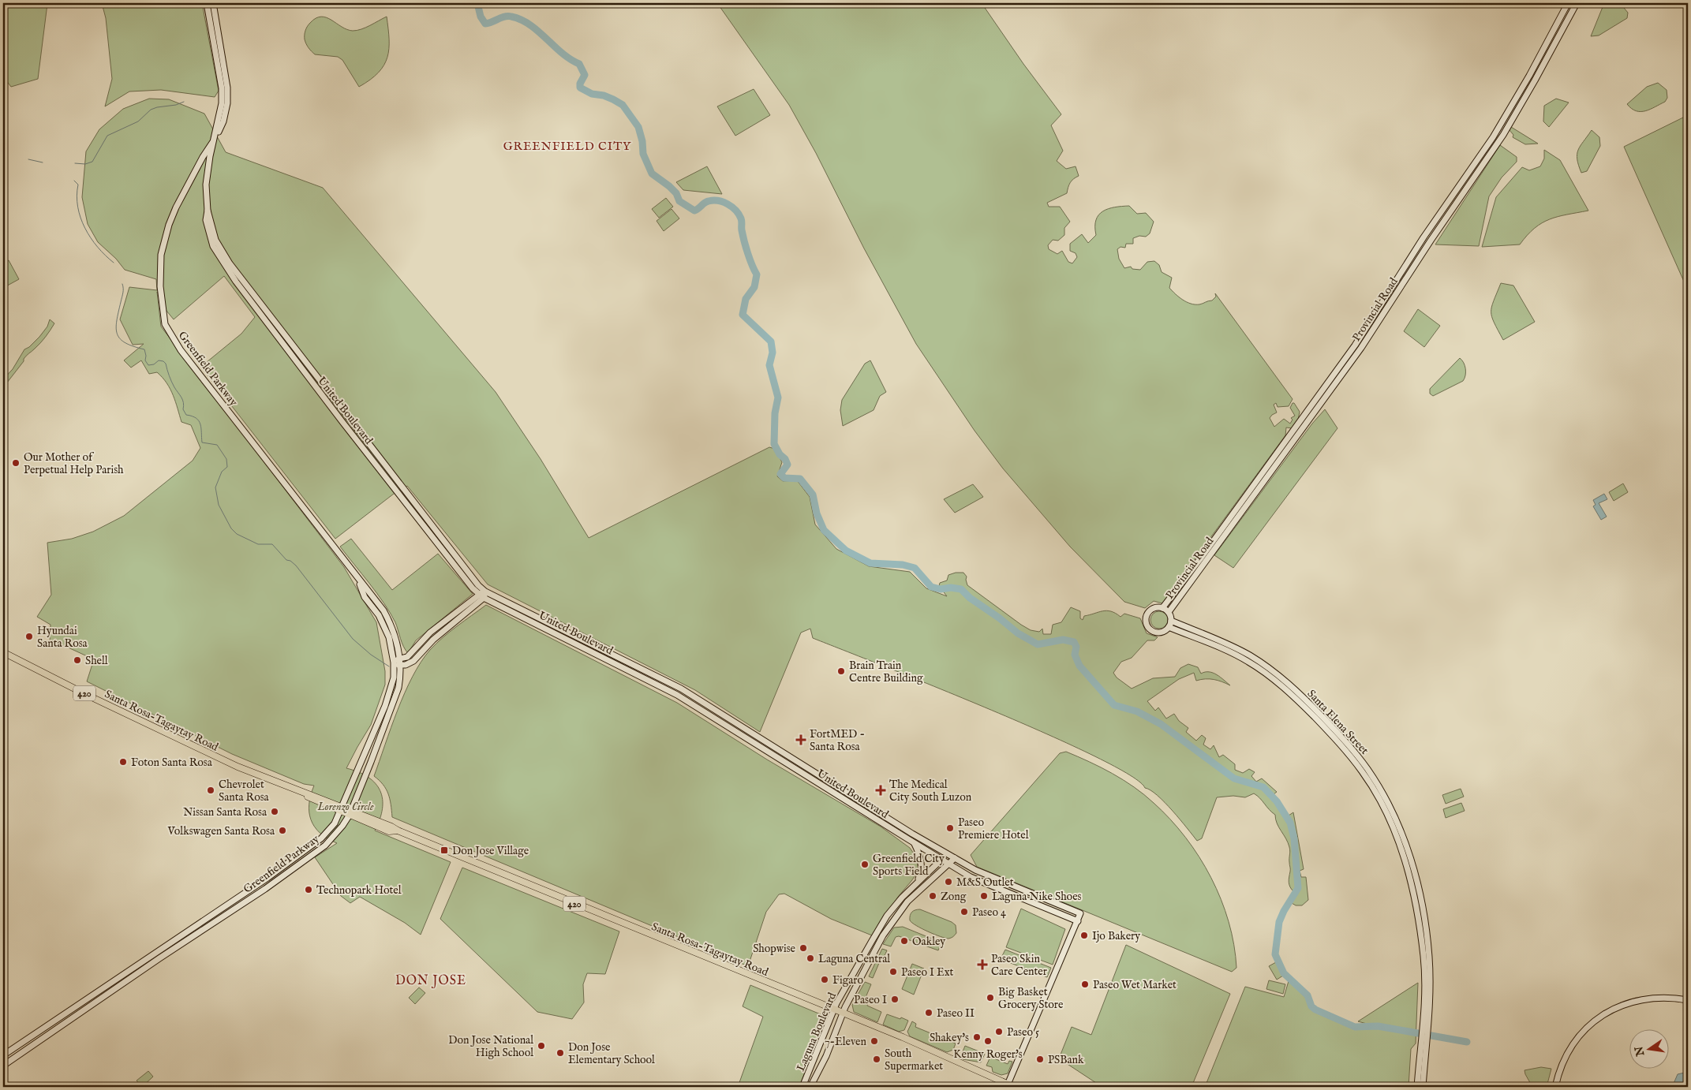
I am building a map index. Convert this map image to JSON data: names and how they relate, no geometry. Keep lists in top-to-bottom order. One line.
{"streets":{"main road":["Provincial Road","Greenfield Parkway","United Boulevard","420","Santa Rosa-Tagaytay Road","Santa Elena Street","Laguna Boulevard"]},"crossings":[["Provincial Road","Santa Elena Street"],["Greenfield Parkway","United Boulevard"],["Greenfield Parkway","Santa Rosa-Tagaytay Road"],["United Boulevard","Laguna Boulevard"],["Santa Rosa-Tagaytay Road","Laguna Boulevard"]],"districts":["GREENFIELD CITY","DON JOSE"],"parks":["Lorenzo Circle"],"places":{"other":["Our Mother of Perpetual Help Parish","Hyundai Santa Rosa","Shell","Brain Train Centre Building","Foton Santa Rosa","Chevrolet Santa Rosa","Nissan Santa Rosa","Paseo Premiere Hotel","Volkswagen Santa Rosa","Greenfield City Sports Field","M&S Outlet","Technopark Hotel","Zong","Laguna Nike Shoes","Paseo 4","Ijo Bakery","Oakley","Shopwise","Laguna Central","Paseo I Ext","Figaro","Paseo Wet Market","Big Basket Grocery Store","Paseo I","Paseo II","Paseo 5","Shakey's","7-Eleven","Kenny Roger's","Don Jose National High School","Don Jose Elementary School","South Supermarket","PSBank"],"health":["FortMED - Santa Rosa","The Medical City South Luzon","Paseo Skin Care Center"],"transit":["Don Jose Village"]},"north":"left"}
